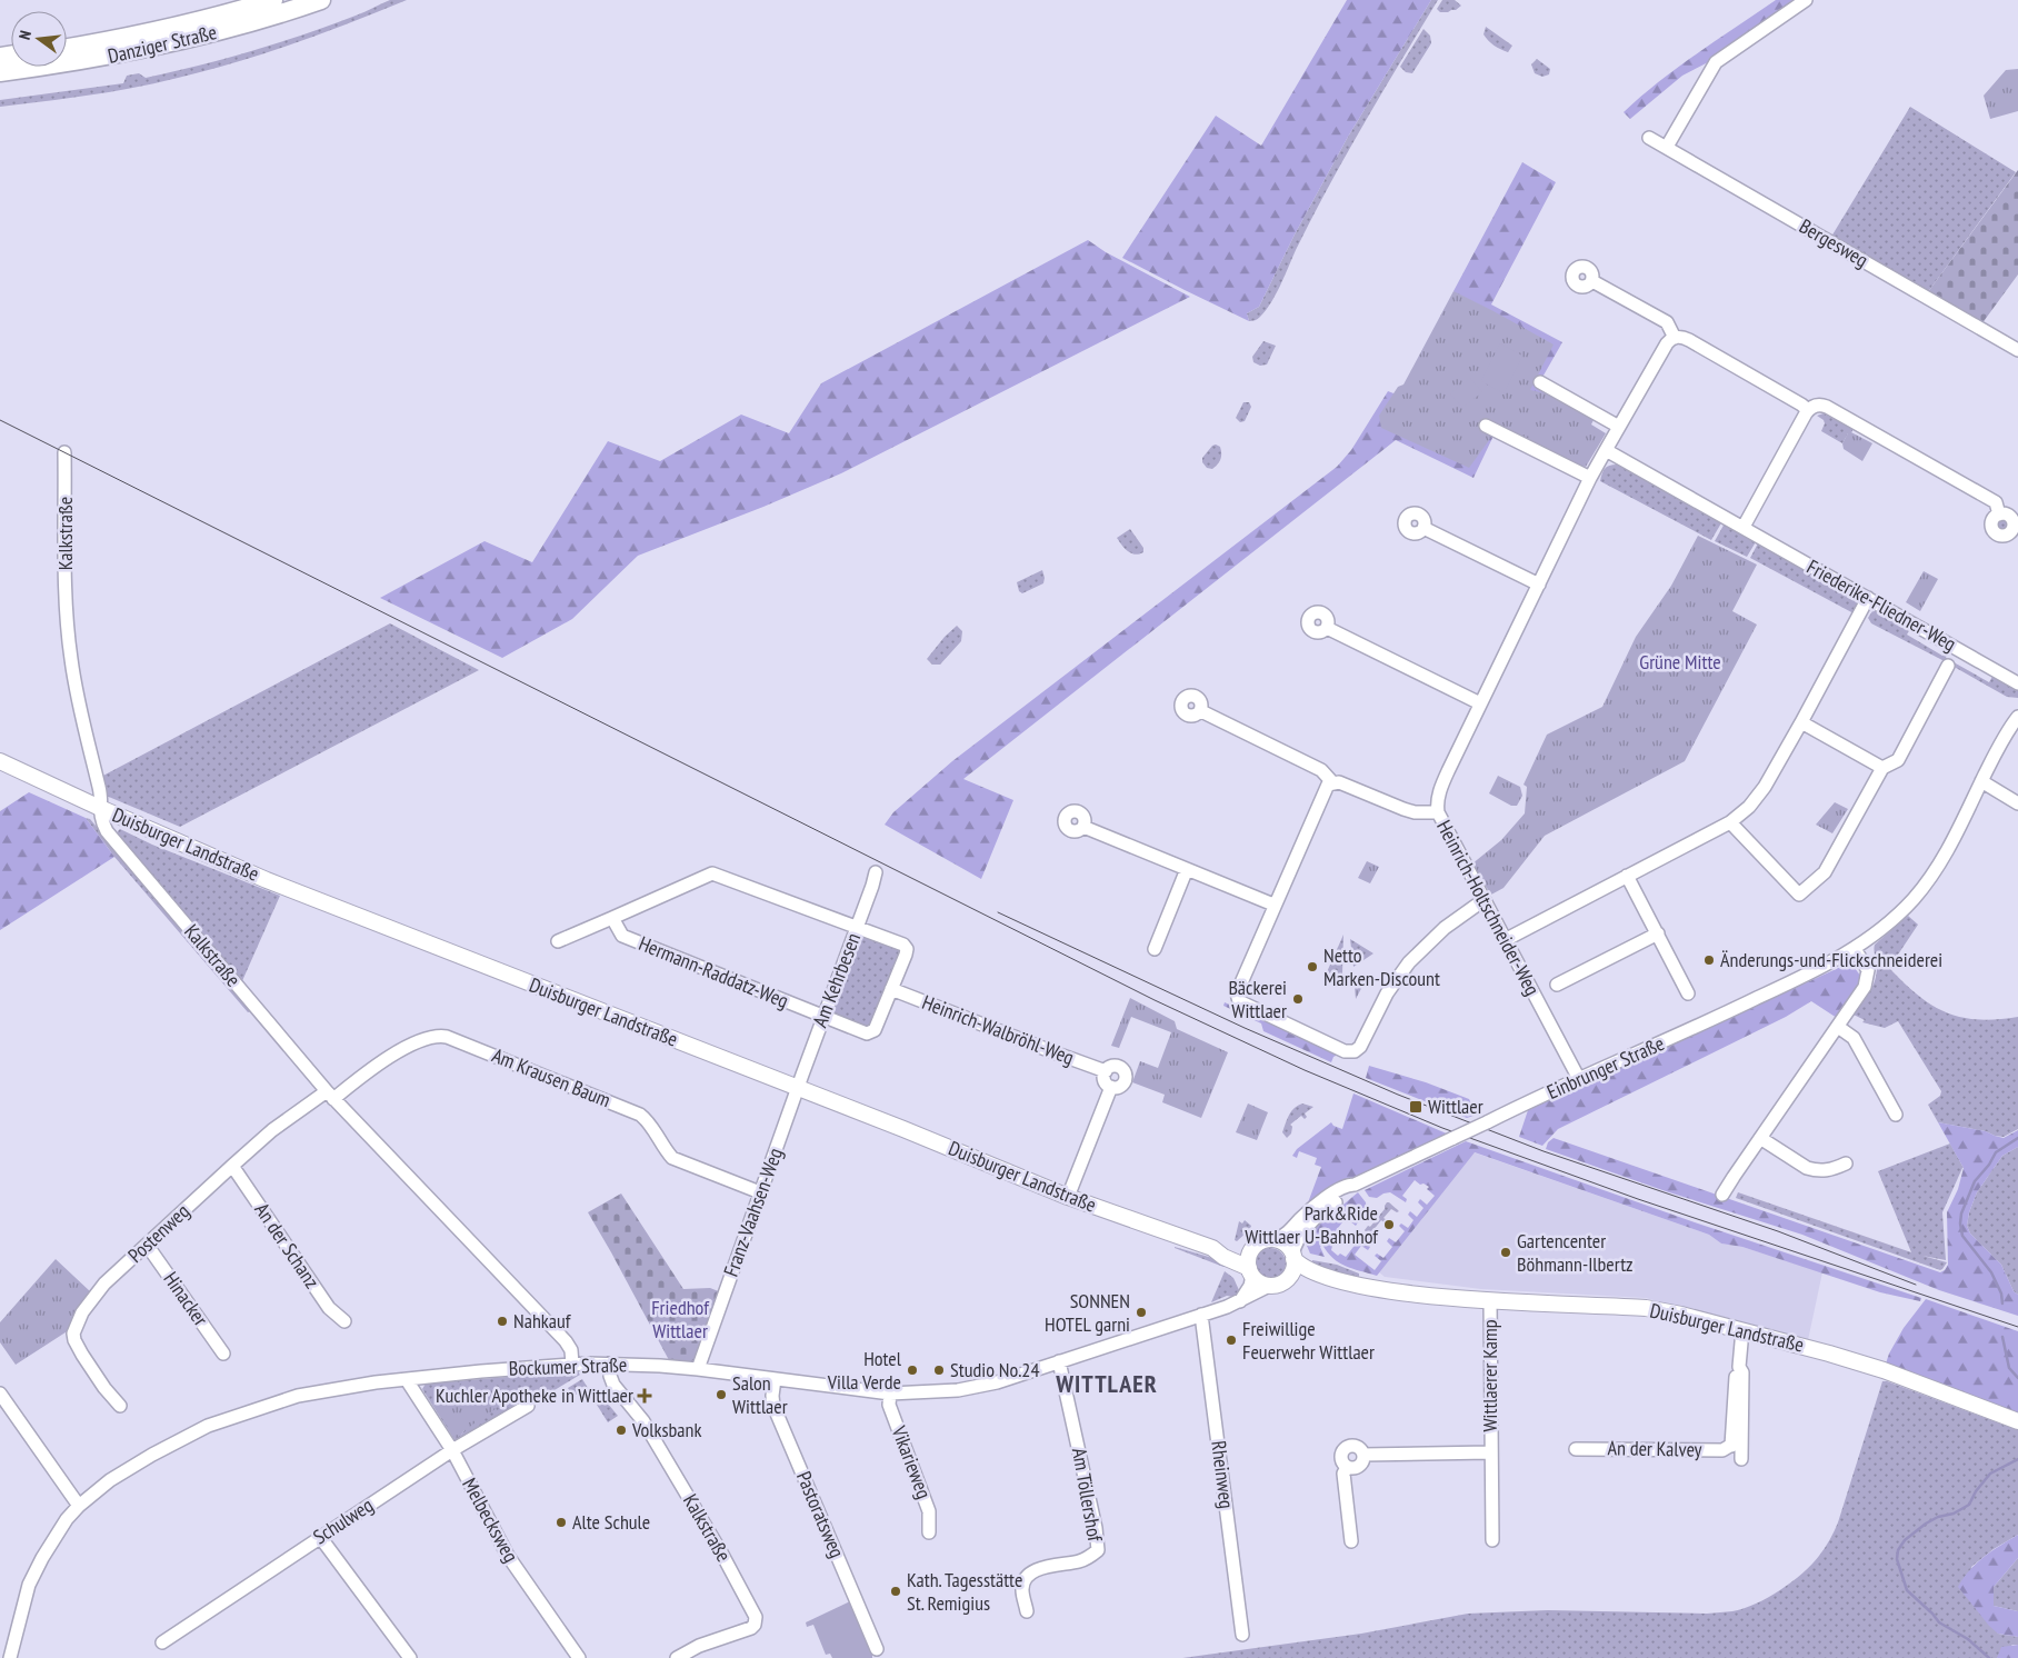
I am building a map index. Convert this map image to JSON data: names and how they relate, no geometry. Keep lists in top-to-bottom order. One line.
{"streets":{"highway":["Danziger Straße"],"main road":["Duisburger Landstraße"],"street":["Bergesweg","Kalkstraße","Friederike-Fliedner-Weg","Heinrich-Holtschneider-Weg","Hermann-Raddatz-Weg","Am Kehrbesen","Heinrich-Walbröhl-Weg","Einbrunger Straße","Am Krausen Baum","Franz-Vaahsen-Weg","Postenweg","An der Schanz","Hinacker","Bockumer Straße","Wittlaerer Kamp","An der Kalvey","Vikarieweg","Rheinweg","Am Töllershof","Pastoratsweg","Melbecksweg","Schulweg"]},"crossings":[["Kalkstraße","Duisburger Landstraße"],["Kalkstraße","Am Krausen Baum"],["Kalkstraße","Postenweg"],["Kalkstraße","Bockumer Straße"],["Friederike-Fliedner-Weg","Heinrich-Holtschneider-Weg"],["Duisburger Landstraße","Am Kehrbesen"],["Duisburger Landstraße","Heinrich-Walbröhl-Weg"],["Duisburger Landstraße","Einbrunger Straße"],["Duisburger Landstraße","Franz-Vaahsen-Weg"],["Duisburger Landstraße","Bockumer Straße"],["Duisburger Landstraße","Wittlaerer Kamp"],["Heinrich-Holtschneider-Weg","Einbrunger Straße"],["Hermann-Raddatz-Weg","Am Kehrbesen"],["Am Kehrbesen","Franz-Vaahsen-Weg"],["Einbrunger Straße","Bockumer Straße"],["Am Krausen Baum","Franz-Vaahsen-Weg"],["Am Krausen Baum","Postenweg"],["Franz-Vaahsen-Weg","Bockumer Straße"],["Postenweg","An der Schanz"],["Postenweg","Hinacker"],["Bockumer Straße","Vikarieweg"],["Bockumer Straße","Rheinweg"],["Bockumer Straße","Am Töllershof"],["Bockumer Straße","Pastoratsweg"],["Bockumer Straße","Melbecksweg"],["Melbecksweg","Schulweg"]],"districts":["WITTLAER"],"parks":["Grüne Mitte","Friedhof Wittlaer"],"places":{"other":["Änderungs-und-Flickschneiderei","Netto Marken-Discount","Bäckerei Wittlaer","Park&Ride Wittlaer U-Bahnhof","Gartencenter Böhmann-Ilbertz","SONNEN HOTEL garni","Nahkauf","Freiwillige Feuerwehr Wittlaer","Hotel Villa Verde","Studio No.24","Salon Wittlaer","Volksbank","Alte Schule","Kath. Tagesstätte St. Remigius"],"transit":["Wittlaer"],"health":["Kuchler Apotheke in Wittlaer"]},"north":"left"}
